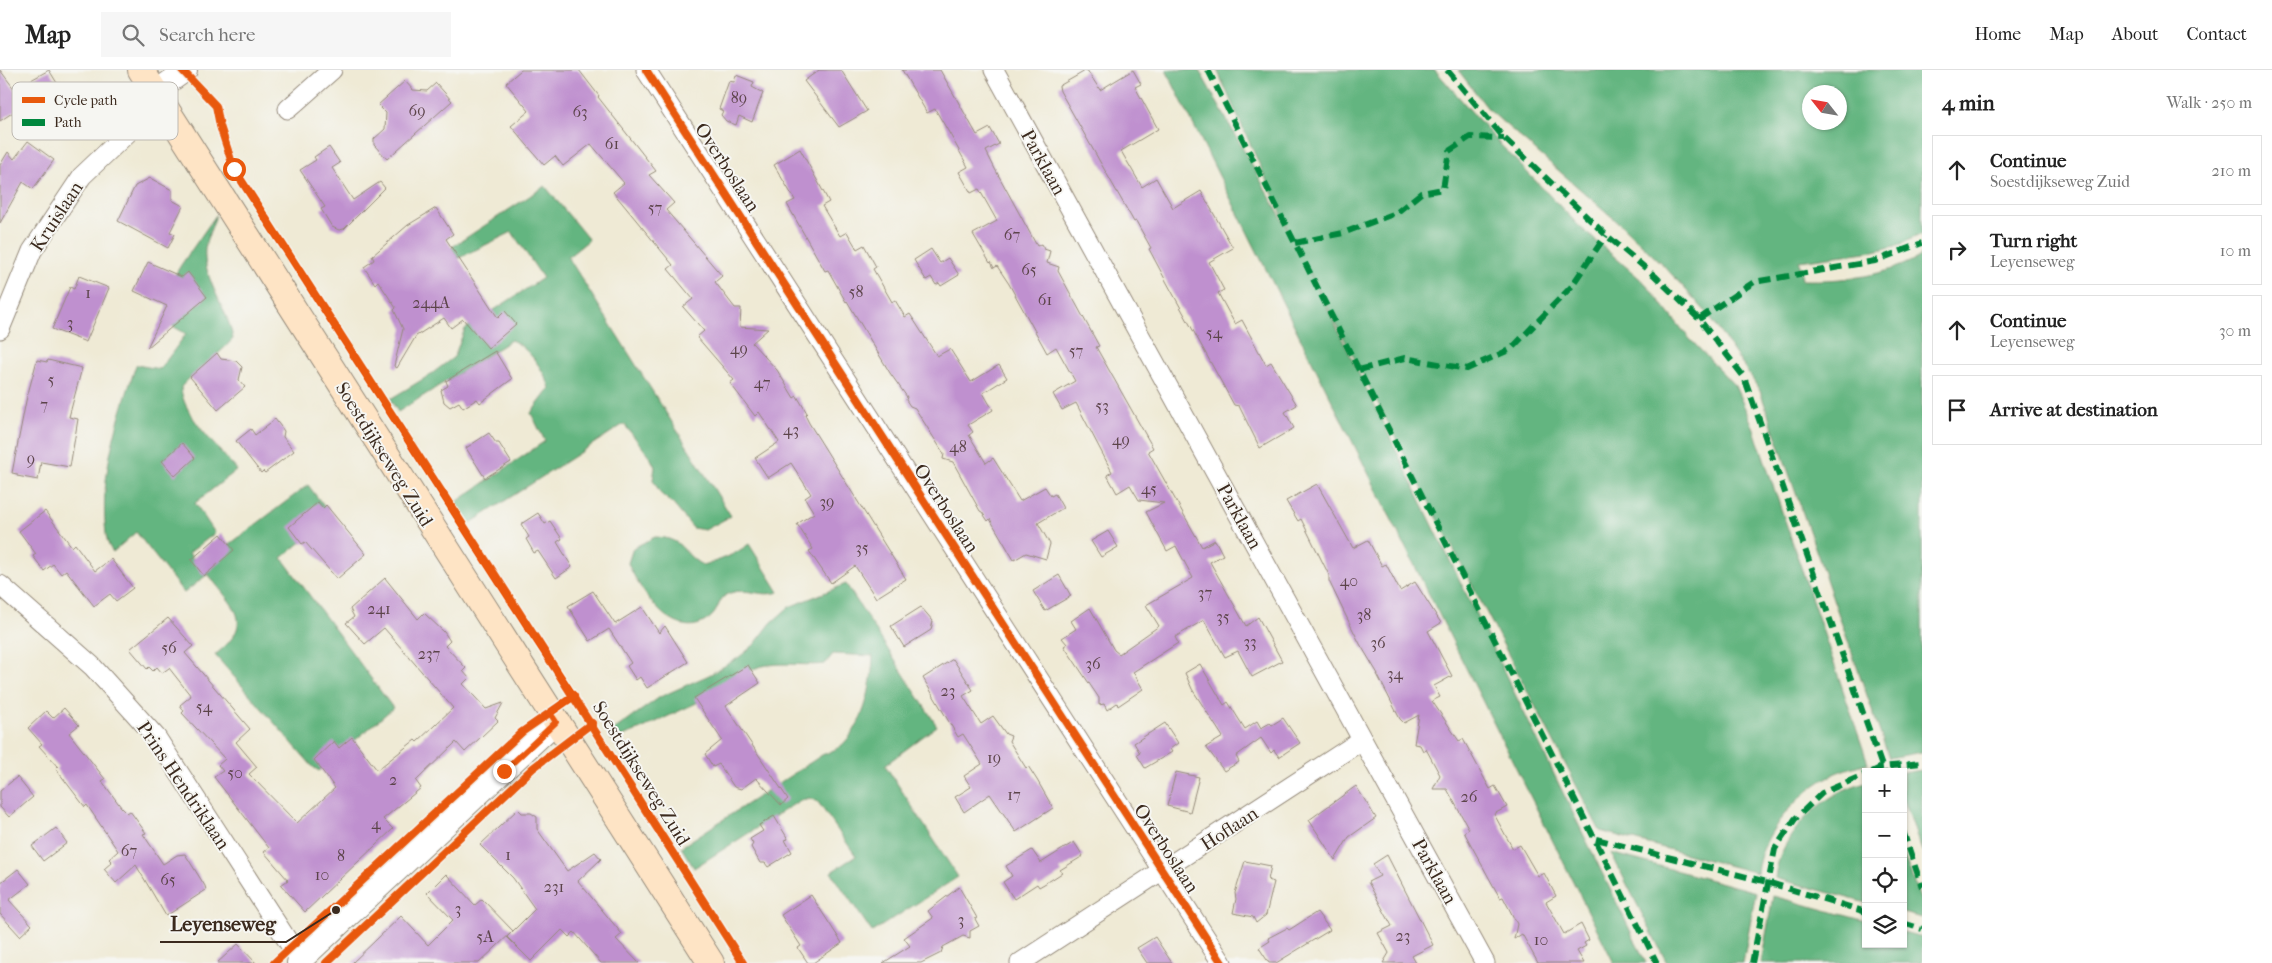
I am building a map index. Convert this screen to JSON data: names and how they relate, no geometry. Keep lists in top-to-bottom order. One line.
{"streets":{"main road":["Soestdijkseweg Zuid"],"street":["Parklaan","Overboslaan","Kruislaan","Prins Hendriklaan","Hoflaan"]},"crossings":[["Parklaan","Hoflaan"],["Overboslaan","Hoflaan"]],"places":["Leyenseweg"],"house_numbers":["89","69","63","61","57","67","65","58","1","61","244A","3","54","49","57","5","47","7","53","43","49","48","9","45","39","35","40","37","241","38","35","33","36","56","237","36","34","23","54","19","50","2","17","26","4","67","1","8","10","65","231","3","3","23","5A","10"],"legend":["Cycle path","Path"],"north":"top left","page":{"header":"Map","search":"Search here","nav":["Home","Map","About","Contact"],"heading":["4 min","Walk · 250 m"],"list":[["Continue","Soestdijkseweg Zuid","210 m"],["Turn right","Leyenseweg","10 m"],["Continue","Leyenseweg","30 m"],"Arrive at destination"],"map_buttons":["+","−"]}}
